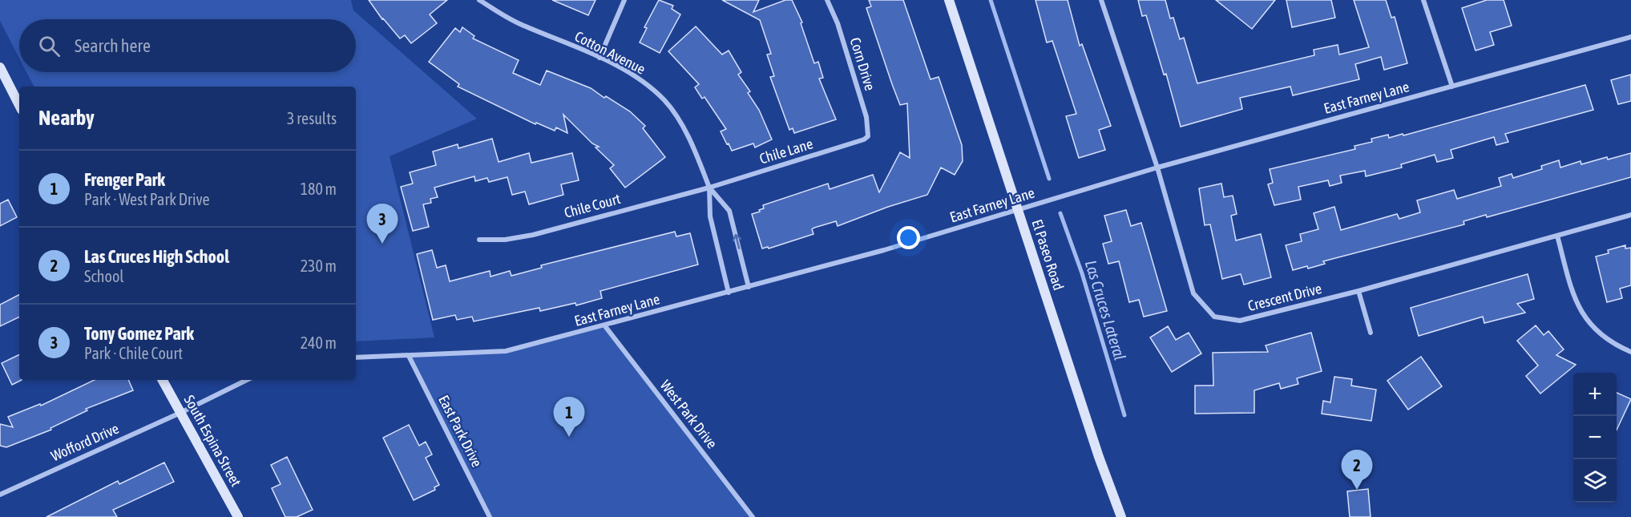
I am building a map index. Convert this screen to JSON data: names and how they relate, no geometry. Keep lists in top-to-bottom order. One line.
{"streets":{"main road":["El Paseo Road","South Espina Street"],"street":["Cotton Avenue","Corn Drive","East Farney Lane","Chile Lane","Chile Court","Crescent Drive","West Park Drive","East Park Drive","Wofford Drive"]},"crossings":[["Cotton Avenue","East Farney Lane"],["Cotton Avenue","Chile Lane"],["Cotton Avenue","Chile Court"],["Corn Drive","Chile Lane"],["East Farney Lane","El Paseo Road"],["East Farney Lane","Crescent Drive"],["East Farney Lane","West Park Drive"],["East Farney Lane","East Park Drive"],["Chile Lane","Chile Court"],["South Espina Street","Wofford Drive"]],"water":["Las Cruces Lateral"],"page":{"search":"Search here","heading":["Nearby","3 results"],"list":[{"mark":"1","name":"Frenger Park","note":"Park · West Park Drive","value":"180 m"},{"mark":"2","name":"Las Cruces High School","note":"School","value":"230 m"},{"mark":"3","name":"Tony Gomez Park","note":"Park · Chile Court","value":"240 m"}],"pins":["3","1","2"],"map_buttons":["+","−"]}}
